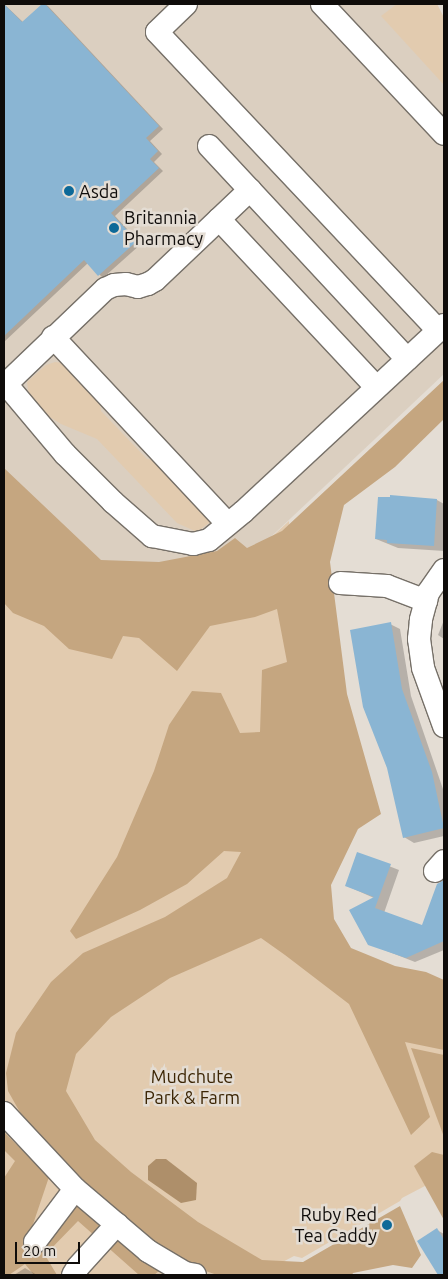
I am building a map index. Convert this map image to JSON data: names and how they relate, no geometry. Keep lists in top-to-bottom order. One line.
{"parks":["Mudchute Park & Farm"],"places":["Asda","Britannia Pharmacy","Ruby Red Tea Caddy"],"scale_bar":"20 m"}
